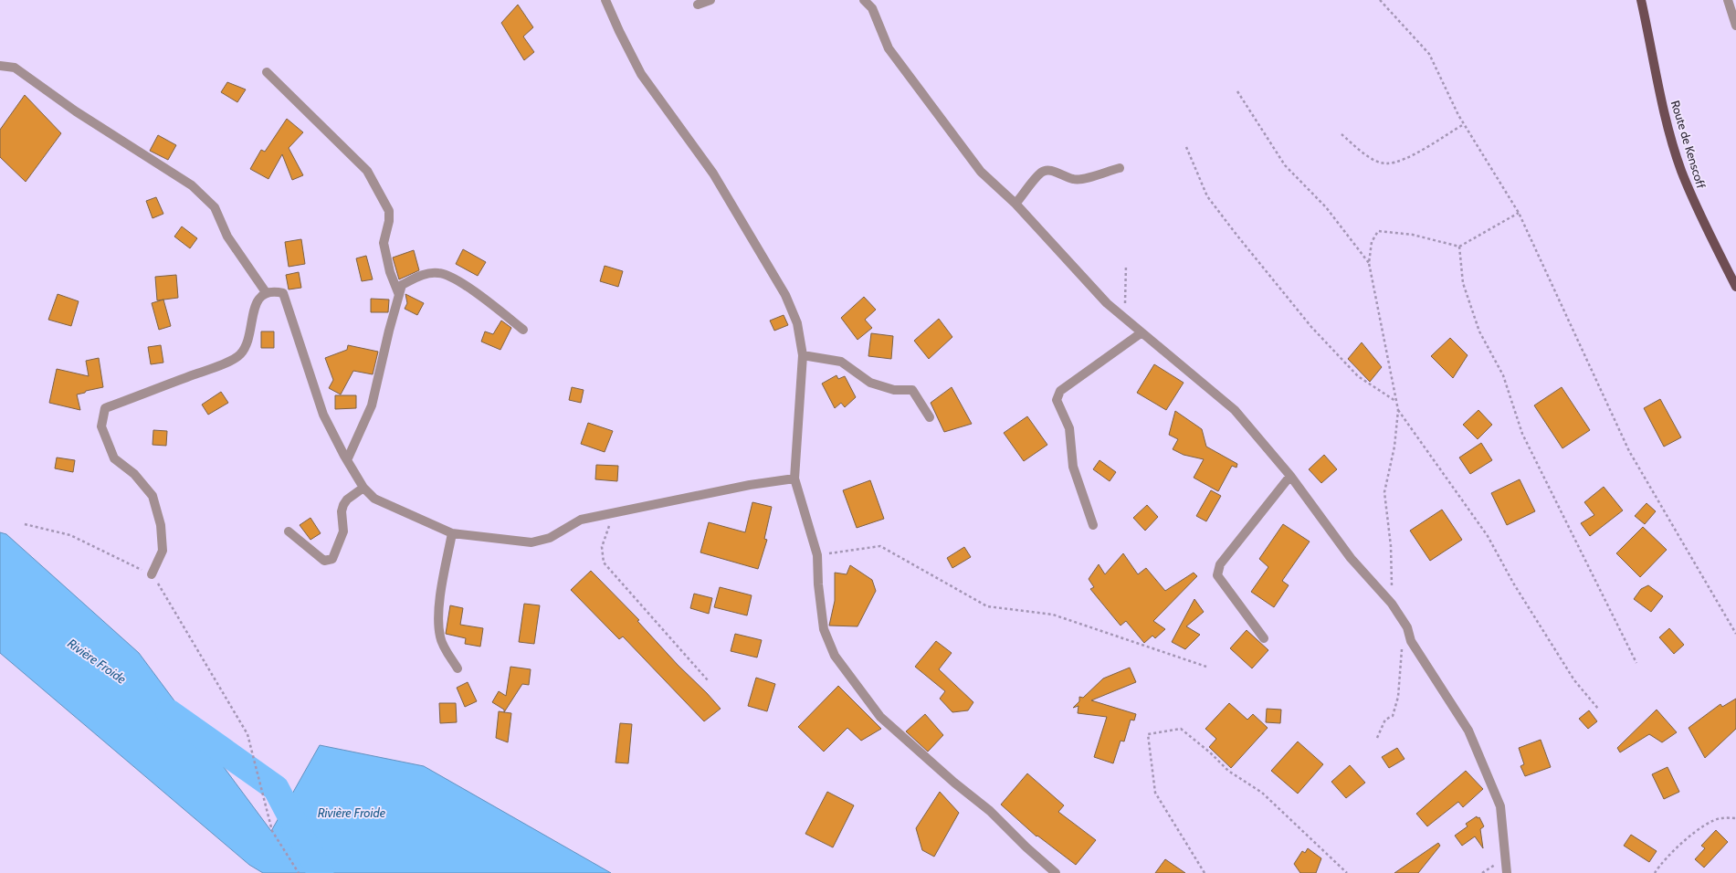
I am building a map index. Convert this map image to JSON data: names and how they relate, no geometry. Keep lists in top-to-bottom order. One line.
{"streets":{"main road":["Route de Kenscoff"]},"water":["Rivière Froide"]}
